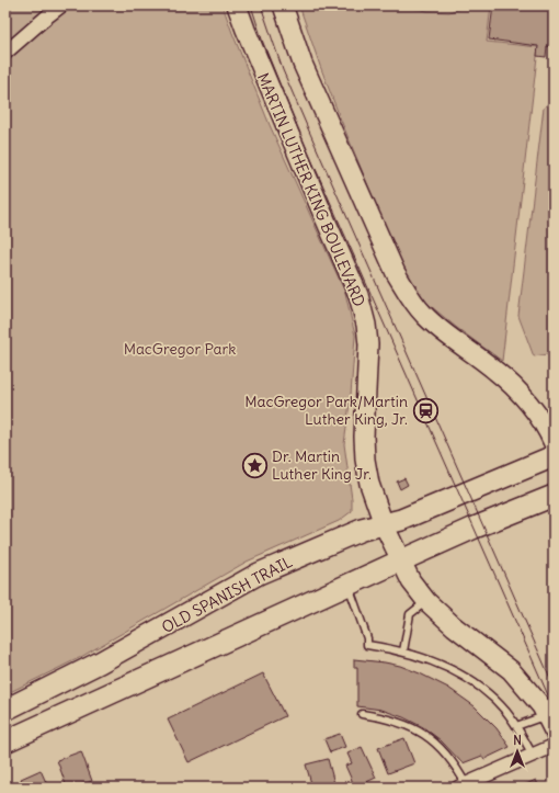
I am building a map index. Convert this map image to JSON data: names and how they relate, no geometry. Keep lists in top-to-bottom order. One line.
{"streets":{"main road":["MARTIN LUTHER KING BOULEVARD","OLD SPANISH TRAIL"]},"crossings":[["MARTIN LUTHER KING BOULEVARD","OLD SPANISH TRAIL"]],"parks":["MacGregor Park"],"places":{"station":["MacGregor Park/Martin Luther King, Jr."],"place":["Dr. Martin Luther King Jr."]},"north":"top"}
